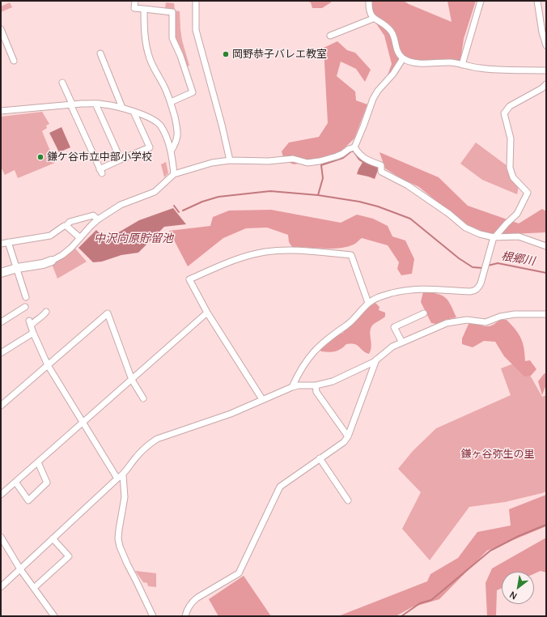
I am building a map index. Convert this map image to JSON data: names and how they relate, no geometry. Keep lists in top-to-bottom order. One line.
{"water":["中沢向原貯留池","根郷川"],"parks":["鎌ヶ谷弥生の里"],"places":["岡野恭子バレエ教室","鎌ケ谷市立中部小学校"],"north":"bottom left"}
